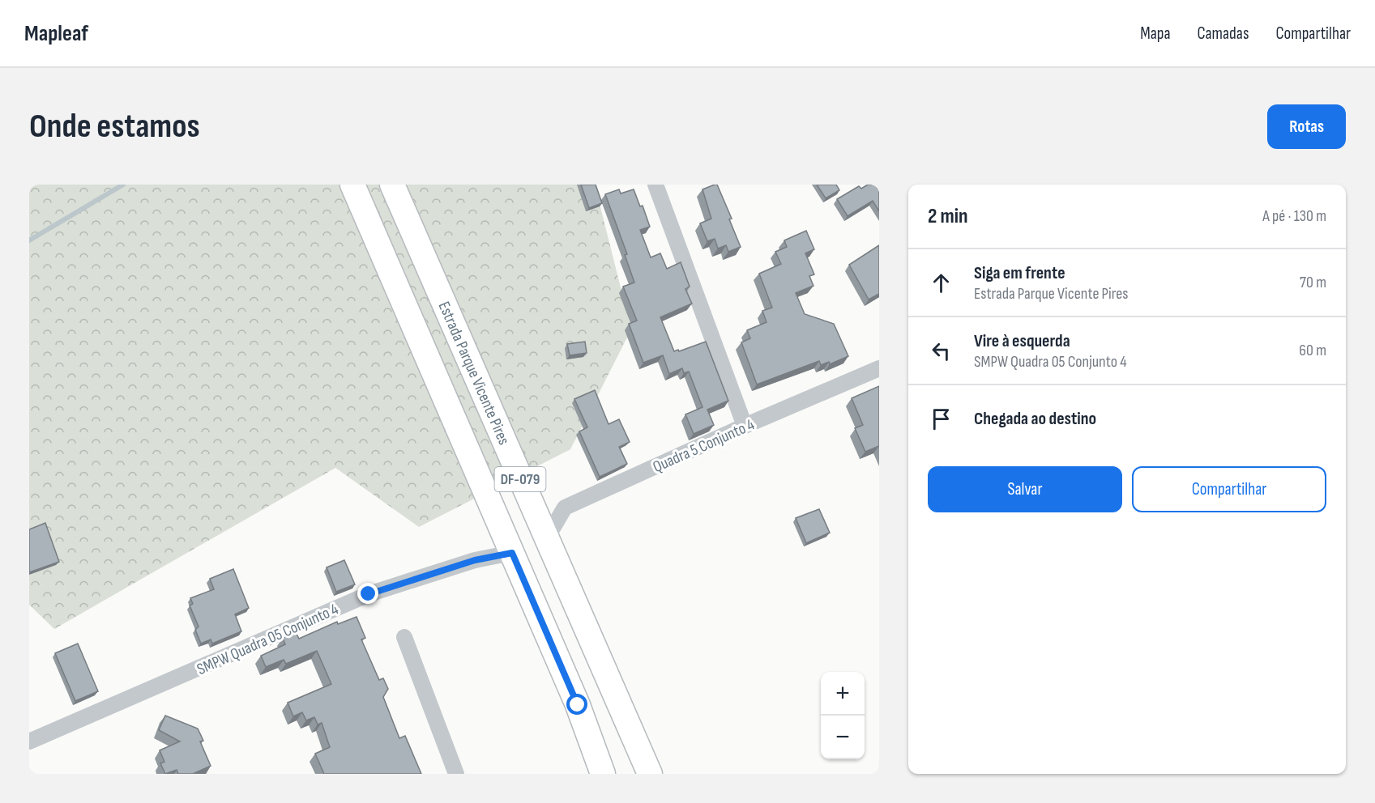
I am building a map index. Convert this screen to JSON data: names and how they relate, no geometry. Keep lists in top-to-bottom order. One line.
{"streets":{"main road":["Estrada Parque Vicente Pires","DF-079"],"street":["Quadra 5 Conjunto 4","SMPW Quadra 05 Conjunto 4"]},"crossings":[["Estrada Parque Vicente Pires","Quadra 5 Conjunto 4"],["DF-079","SMPW Quadra 05 Conjunto 4"]],"page":{"header":"Mapleaf","nav":["Mapa","Camadas","Compartilhar"],"buttons":["Rotas",["Salvar","Compartilhar"]],"title":"Onde estamos","heading":["2 min","A pé · 130 m"],"list":[["Siga em frente","Estrada Parque Vicente Pires","70 m"],["Vire à esquerda","SMPW Quadra 05 Conjunto 4","60 m"],"Chegada ao destino"],"map_buttons":["+","−"]}}
